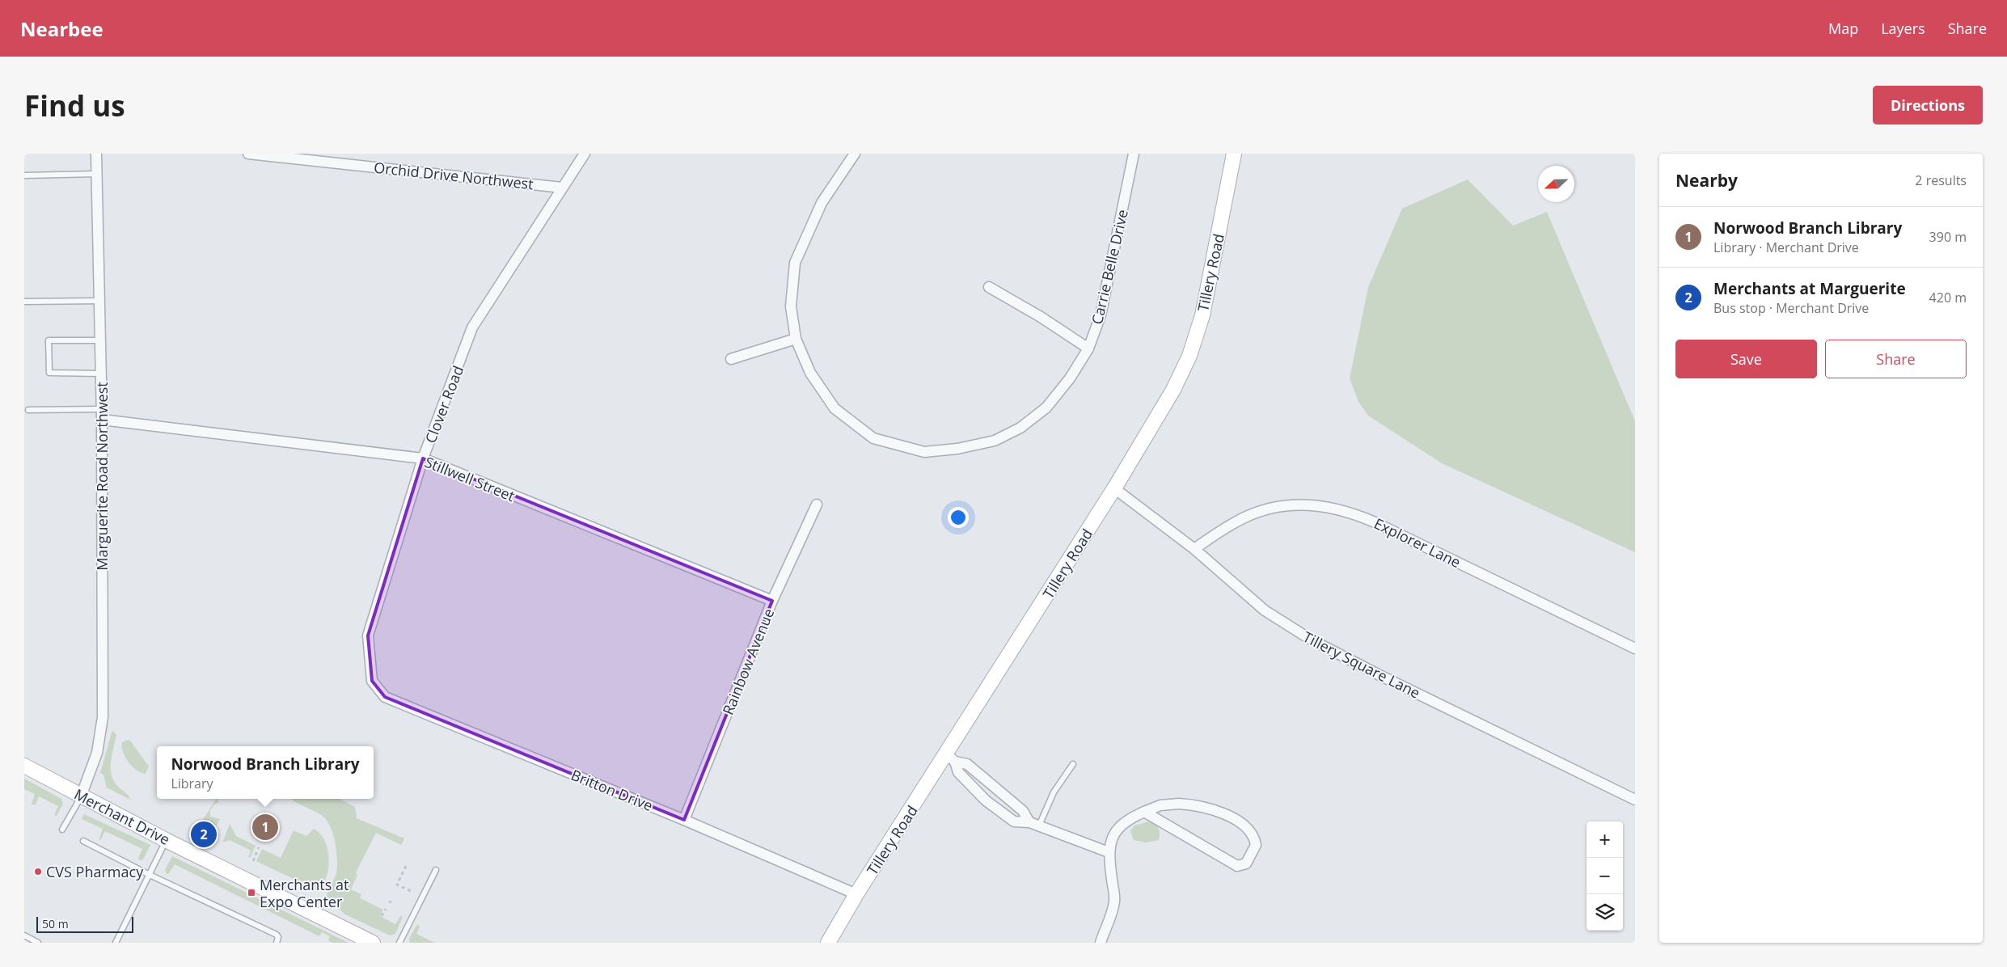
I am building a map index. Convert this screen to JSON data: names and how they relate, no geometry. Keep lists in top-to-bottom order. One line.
{"streets":{"street":["Orchid Drive Northwest","Carrie Belle Drive","Tillery Road","Clover Road","Marguerite Road Northwest","Stillwell Street","Explorer Lane","Rainbow Avenue","Tillery Square Lane","Britton Drive","Merchant Drive"]},"crossings":[["Orchid Drive Northwest","Clover Road"],["Tillery Road","Tillery Square Lane"],["Tillery Road","Britton Drive"],["Clover Road","Stillwell Street"],["Clover Road","Britton Drive"],["Marguerite Road Northwest","Stillwell Street"],["Marguerite Road Northwest","Merchant Drive"],["Stillwell Street","Rainbow Avenue"],["Explorer Lane","Tillery Square Lane"],["Rainbow Avenue","Britton Drive"]],"places":{"other":["CVS Pharmacy"],"transit":["Merchants at Expo Center"]},"scale_bar":"50 m","north":"left","page":{"header":"Nearbee","nav":["Map","Layers","Share"],"buttons":["Directions",["Save","Share"]],"title":"Find us","heading":["Nearby","2 results"],"list":[{"mark":"1","name":"Norwood Branch Library","note":"Library · Merchant Drive","value":"390 m"},{"mark":"2","name":"Merchants at Marguerite","note":"Bus stop · Merchant Drive","value":"420 m"}],"popup":["Norwood Branch Library","Library"],"pins":["1","2"],"map_buttons":["+","−"],"scale":"50 m"}}
